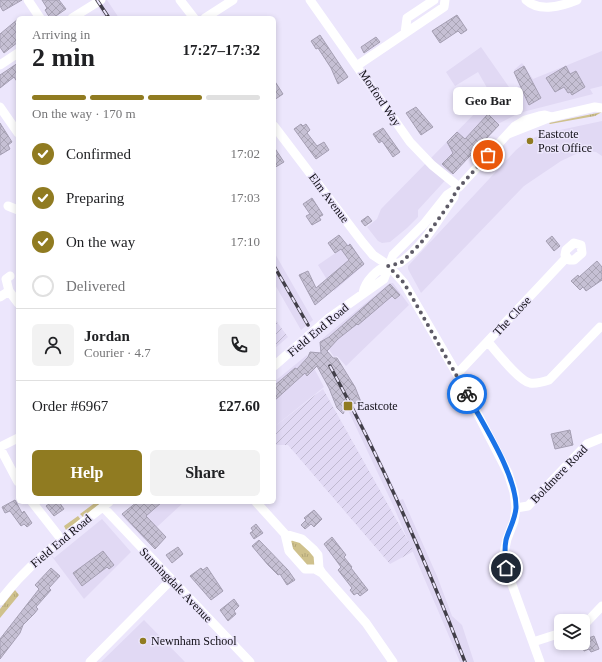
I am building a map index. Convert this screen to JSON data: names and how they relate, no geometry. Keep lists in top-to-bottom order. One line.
{"streets":{"street":["Morford Way","Elm Avenue","The Close","Field End Road","Boldmere Road","Sunningdale Avenue"]},"crossings":[["Morford Way","Field End Road"],["Elm Avenue","The Close"],["Elm Avenue","Field End Road"],["Elm Avenue","Boldmere Road"],["Field End Road","Sunningdale Avenue"]],"places":{"other":["Eastcote Post Office","Geo Bar","Newnham School"],"transit":["Eastcote"]},"page":{"heading":["2 min","Arriving in","17:27–17:32"],"panel":["Jordan","Courier · 4.7","Order #6967","£27.60"],"bar":"On the way · 170 m","bubble":"Geo Bar","list":[["Confirmed","17:02"],["Preparing","17:03"],["On the way","17:10"],"Delivered"],"buttons":["Help","Share"]}}
